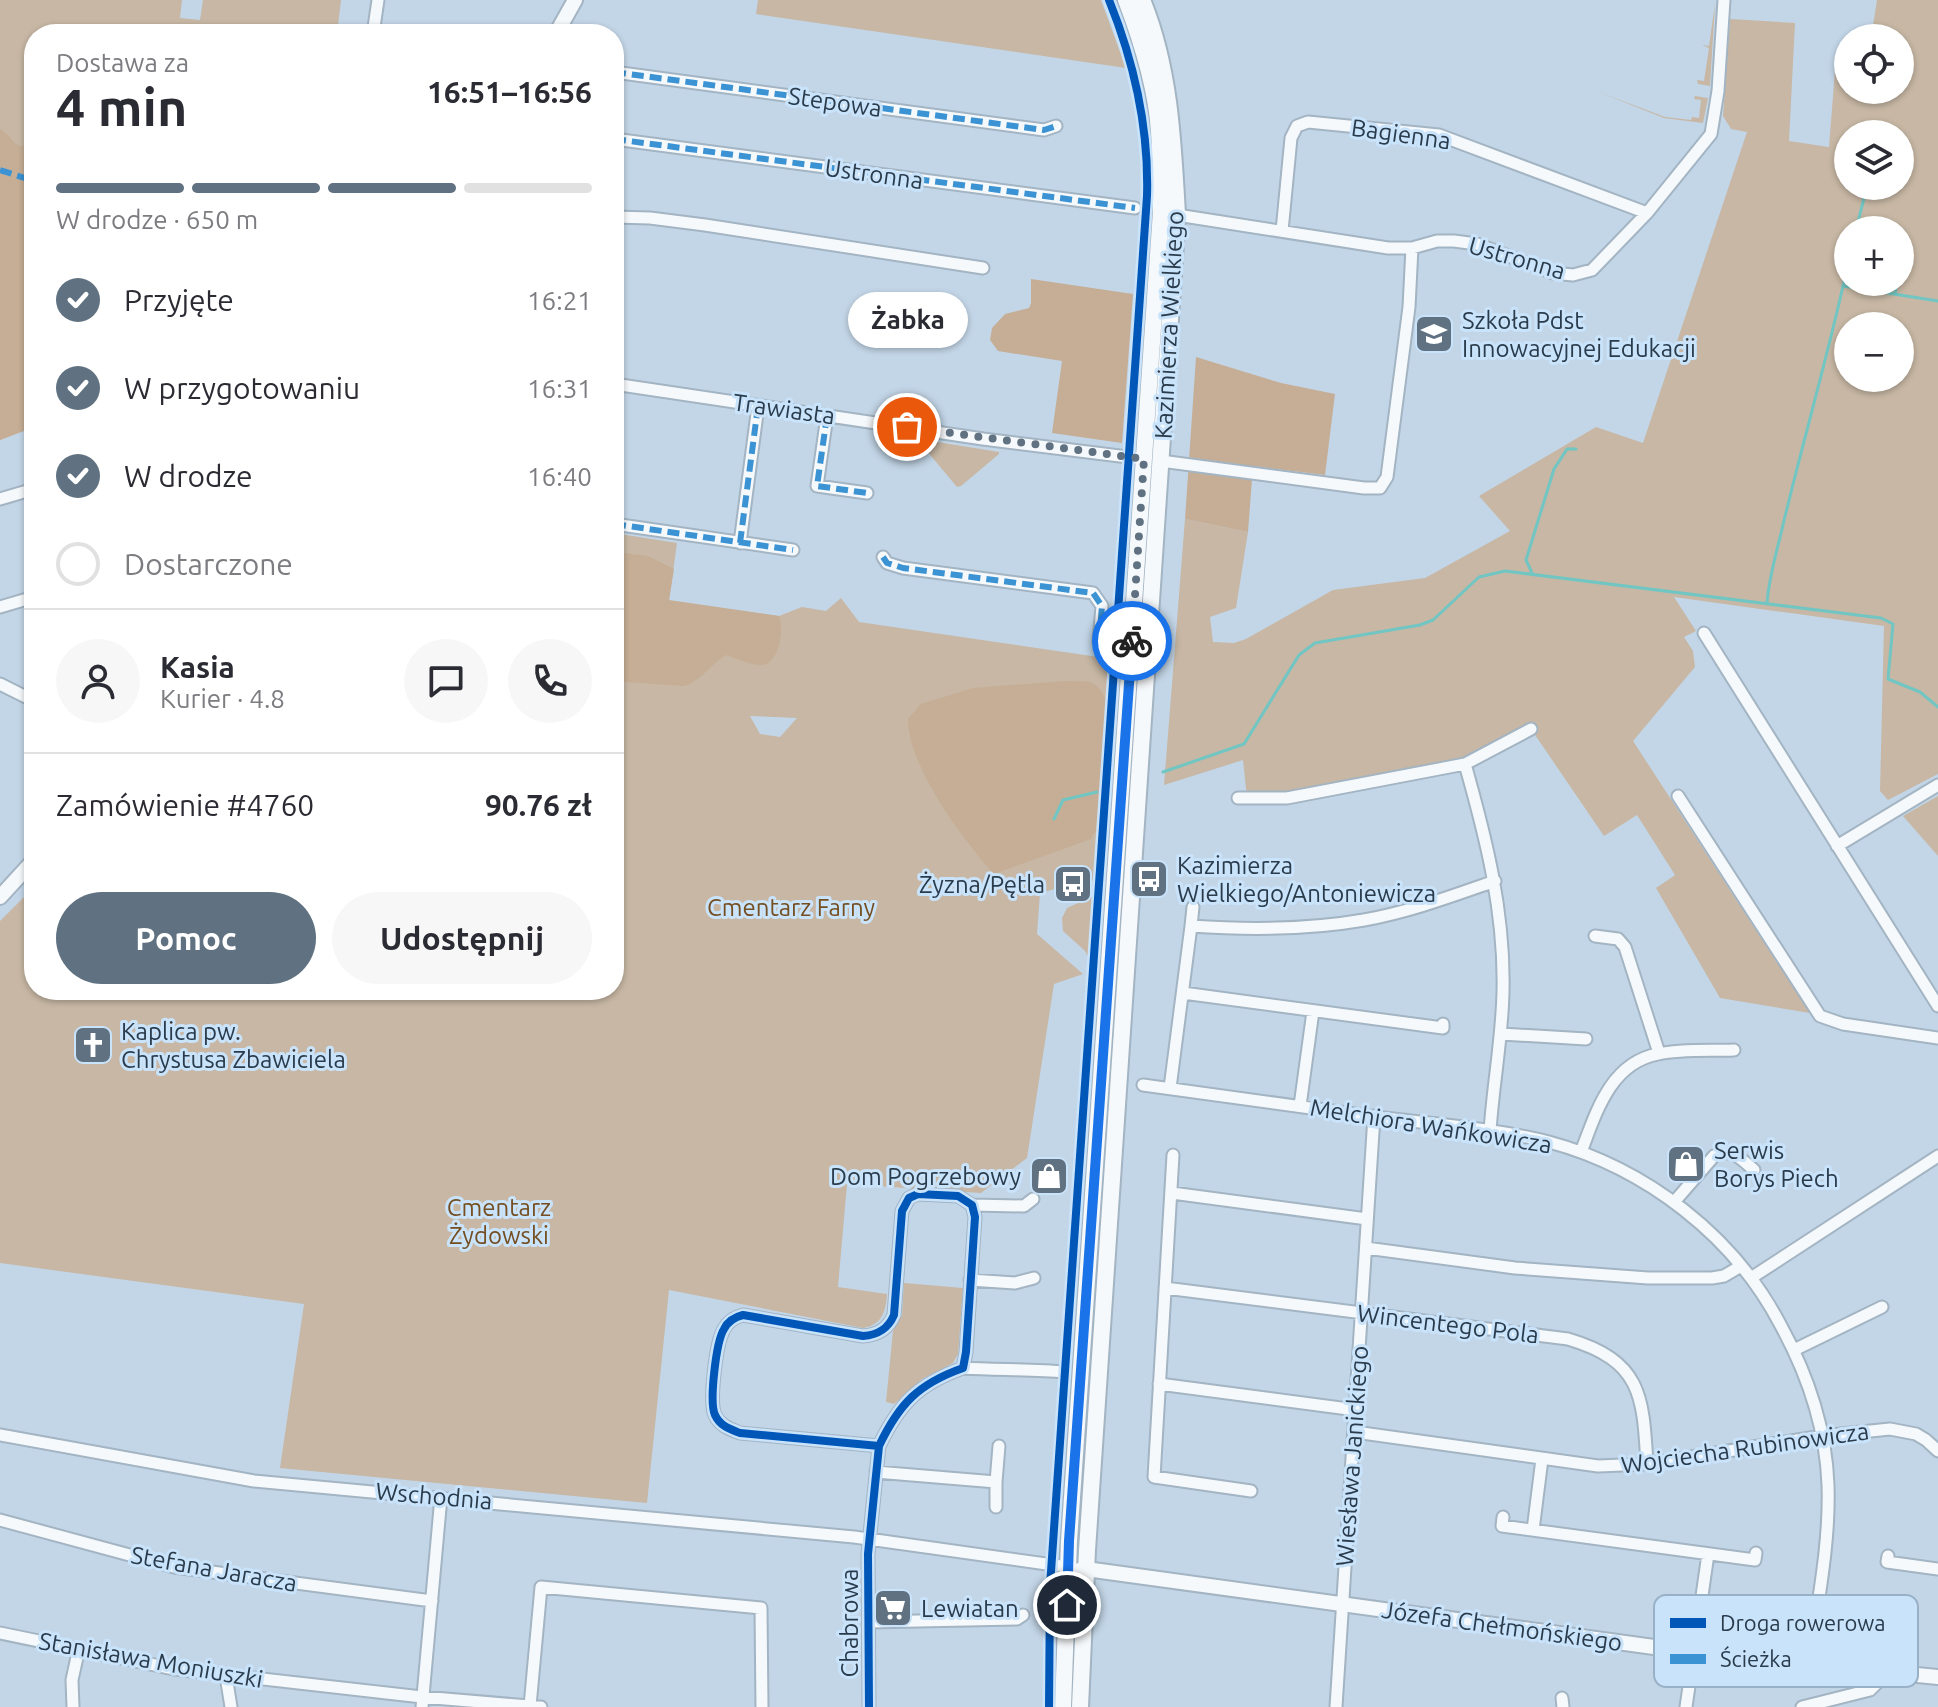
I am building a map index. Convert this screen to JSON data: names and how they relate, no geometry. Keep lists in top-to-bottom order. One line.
{"streets":{"main road":["Kazimierza Wielkiego"],"street":["Stepowa","Bagienna","Ustronna","Trawiasta","Melchiora Wańkowicza","Wincentego Pola","Wojciecha Rubinowicza","Wiesława Janickiego","Wschodnia","Stefana Jaracza","Chabrowa","Józefa Chełmońskiego","Stanisława Moniuszki"]},"crossings":[["Bagienna","Ustronna"],["Ustronna","Kazimierza Wielkiego"],["Ustronna","Trawiasta"],["Kazimierza Wielkiego","Trawiasta"],["Kazimierza Wielkiego","Józefa Chełmońskiego"],["Melchiora Wańkowicza","Wojciecha Rubinowicza"],["Melchiora Wańkowicza","Wiesława Janickiego"],["Wincentego Pola","Wojciecha Rubinowicza"],["Wincentego Pola","Wiesława Janickiego"],["Wojciecha Rubinowicza","Wiesława Janickiego"],["Wiesława Janickiego","Józefa Chełmońskiego"],["Wschodnia","Chabrowa"],["Wschodnia","Józefa Chełmońskiego"],["Chabrowa","Józefa Chełmońskiego"]],"parks":["Cmentarz Farny","Cmentarz Żydowski"],"places":{"school or university":["Szkoła Pdst Innowacyjnej Edukacji"],"other":["Żabka"],"bus stop":["Kazimierza Wielkiego/Antoniewicza","Żyzna/Pętla"],"church":["Kaplica pw. Chrystusa Zbawiciela"],"shop":["Serwis Borys Piech","Dom Pogrzebowy"],"supermarket":["Lewiatan"]},"legend":["Droga rowerowa","Ścieżka"],"page":{"map_buttons":["+","−"],"heading":["4 min","Dostawa za","16:51–16:56"],"panel":["Kasia","Kurier · 4.8","Zamówienie #4760","90.76 zł"],"bar":"W drodze · 650 m","list":[["Przyjęte","16:21"],["W przygotowaniu","16:31"],["W drodze","16:40"],"Dostarczone"],"bubble":"Żabka","buttons":["Pomoc","Udostępnij"]}}
